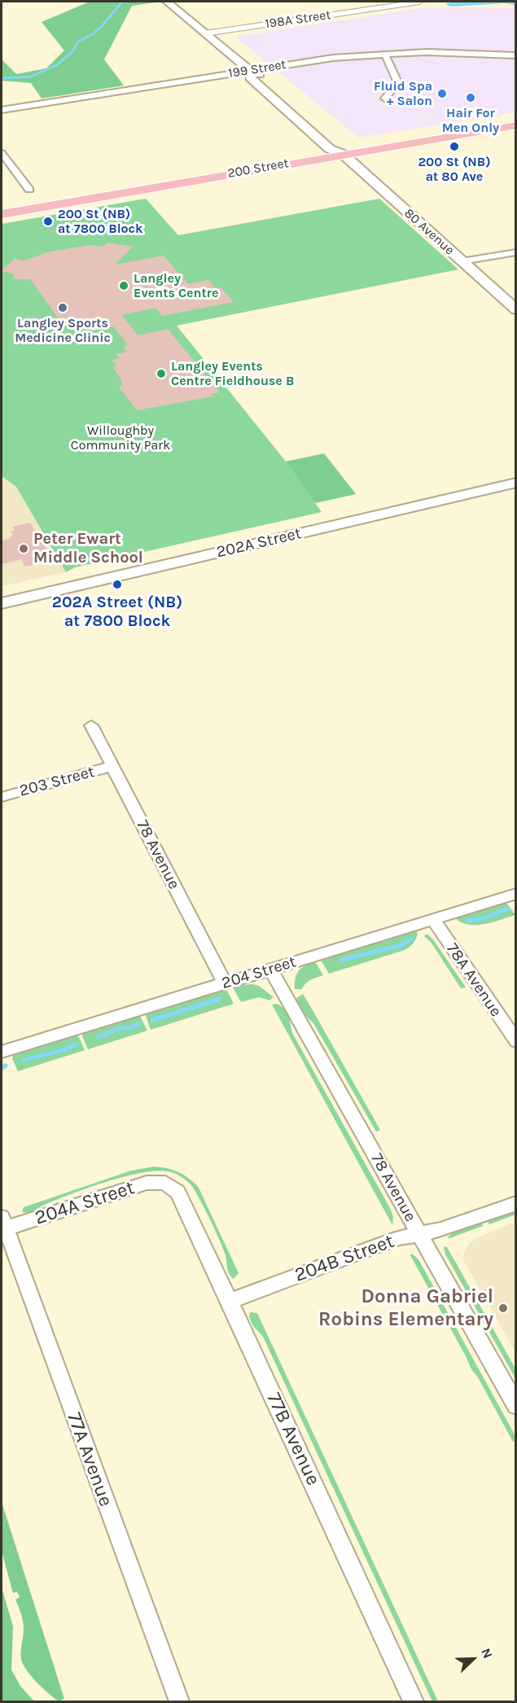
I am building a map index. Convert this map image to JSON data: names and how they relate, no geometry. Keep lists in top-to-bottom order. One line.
{"streets":{"main road":["200 Street","80 Avenue","202A Street"],"street":["198A Street","199 Street","203 Street","78 Avenue","204 Street","78A Avenue","204A Street","204B Street","77B Avenue","77A Avenue"]},"crossings":[["198A Street","80 Avenue"],["199 Street","80 Avenue"],["200 Street","80 Avenue"],["203 Street","78 Avenue"],["78 Avenue","204 Street"],["78 Avenue","204B Street"],["204 Street","78A Avenue"],["204A Street","77B Avenue"],["204A Street","77A Avenue"],["204B Street","77B Avenue"]],"parks":["Willoughby Community Park"],"places":["Fluid Spa + Salon","Hair For Men Only","200 St (NB) at 80 Ave","200 St (NB) at 7800 Block","Langley Events Centre","Langley Sports Medicine Clinic","Langley Events Centre Fieldhouse B","Peter Ewart Middle School","202A Street (NB) at 7800 Block","Donna Gabriel Robins Elementary"],"north":"top right"}
